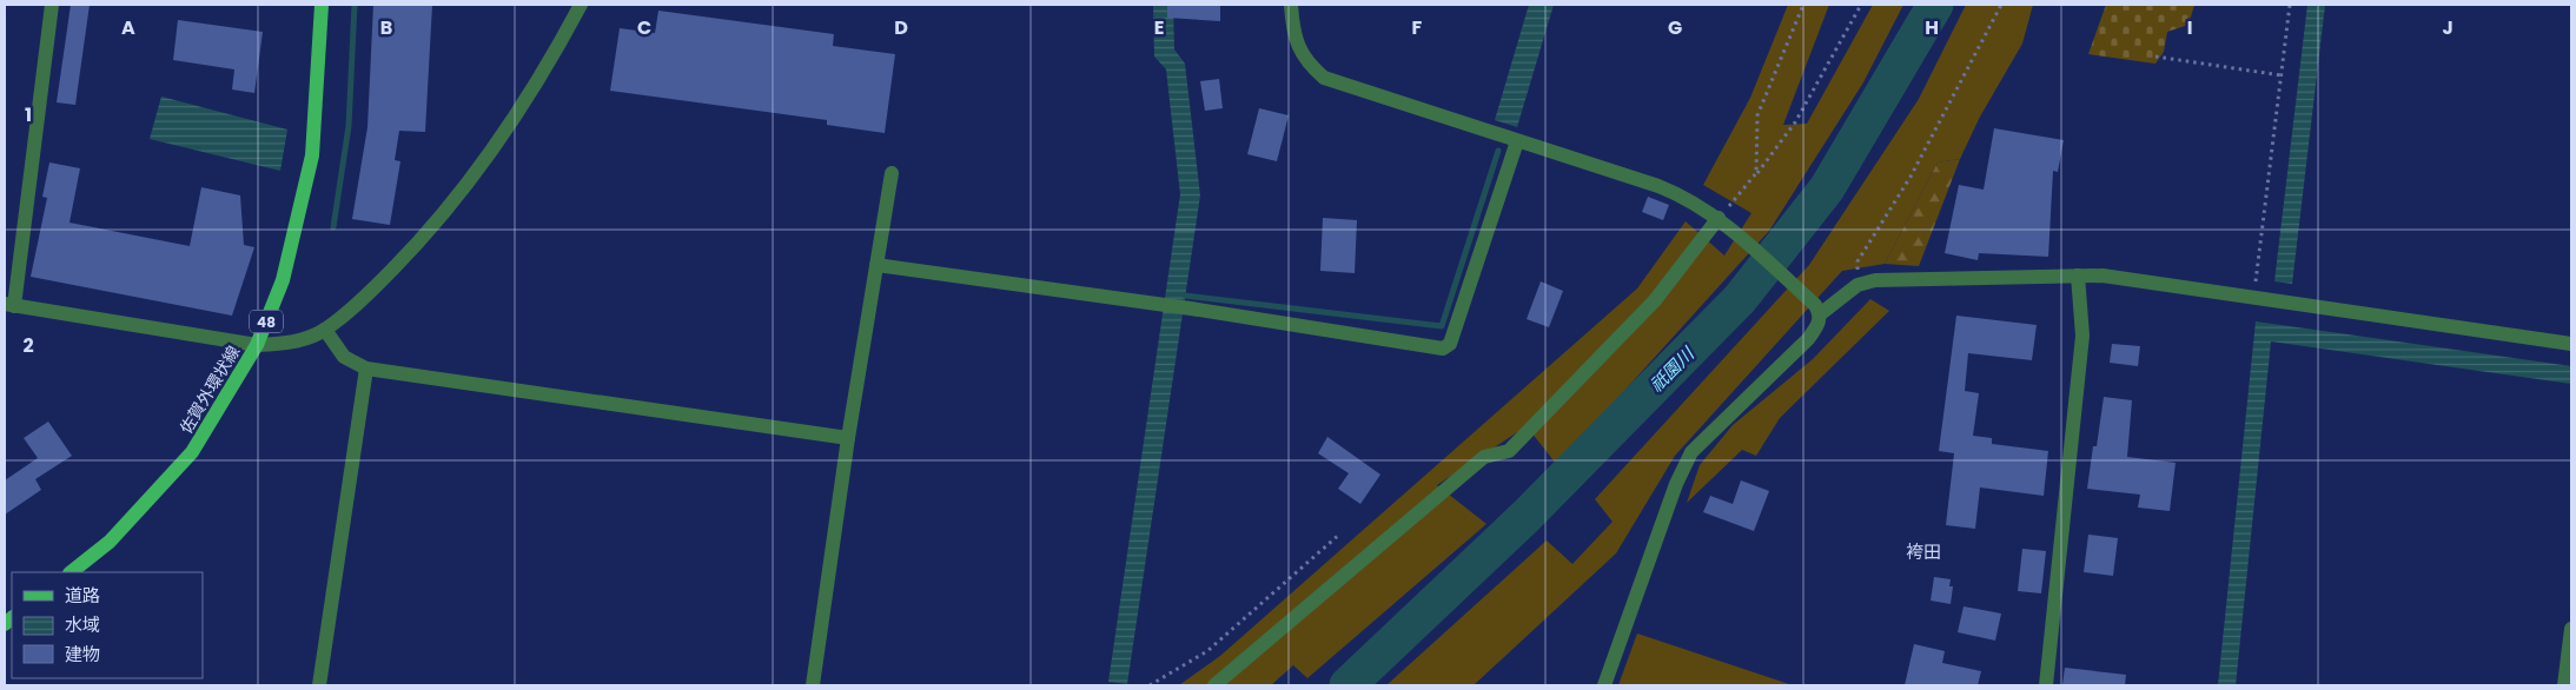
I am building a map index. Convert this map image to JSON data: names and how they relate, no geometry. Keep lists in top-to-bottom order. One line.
{"streets":{"main road":["48","佐賀外環状線"]},"districts":["袴田"],"water":["祇園川"],"legend":["道路","水域","建物"],"grid":{"columns":["A","B","C","D","E","F","G","H","I","J"],"rows":["1","2"]}}
